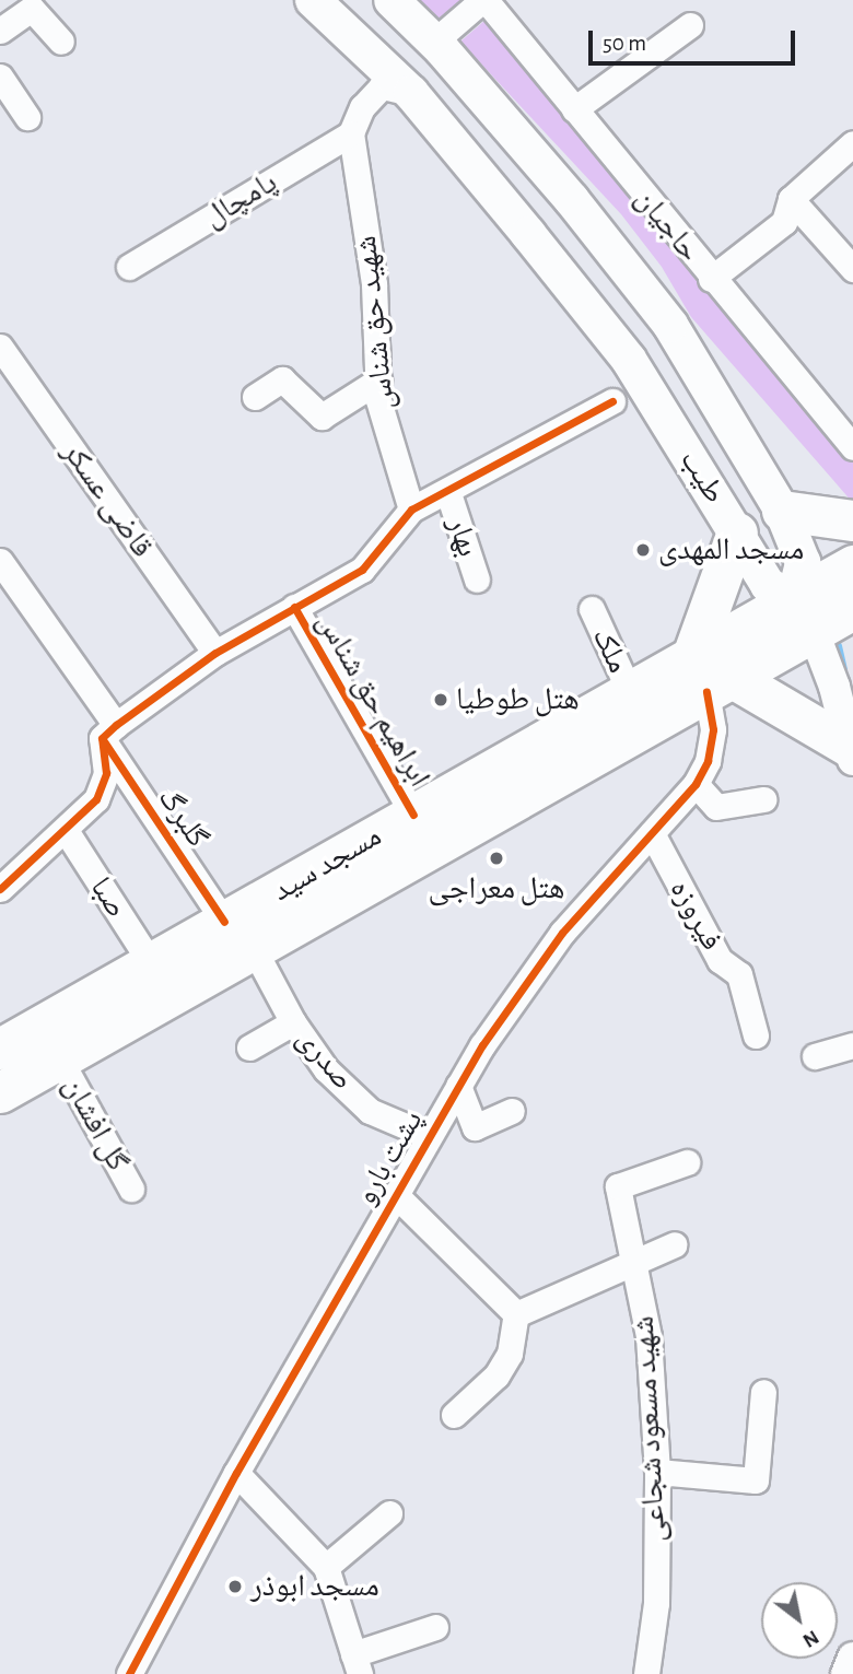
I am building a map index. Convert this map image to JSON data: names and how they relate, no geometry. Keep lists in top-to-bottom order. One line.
{"streets":{"main road":["طیب","مسجد سید"],"street":["پامچال","حاجیان","شهید حق شناس","قاضی عسکر","بهار","ملک","ابراهیم حق شناس","گلبرگ","صبا","فیروزه","صدری","گل افشان","پشت بارو","شهید مسعود شجاعی"]},"crossings":[["پامچال","شهید حق شناس"],["شهید حق شناس","ابراهیم حق شناس"],["طیب","مسجد سید"],["قاضی عسکر","ابراهیم حق شناس"],["بهار","ابراهیم حق شناس"],["ملک","مسجد سید"],["ابراهیم حق شناس","گلبرگ"],["ابراهیم حق شناس","مسجد سید"],["گلبرگ","مسجد سید"],["مسجد سید","صبا"],["مسجد سید","صدری"],["مسجد سید","گل افشان"],["مسجد سید","پشت بارو"],["فیروزه","پشت بارو"],["صدری","پشت بارو"]],"places":["مسجد المهدی","هتل طوطیا","هتل معراجی","مسجد ابوذر"],"scale_bar":"50 m","north":"bottom right"}
